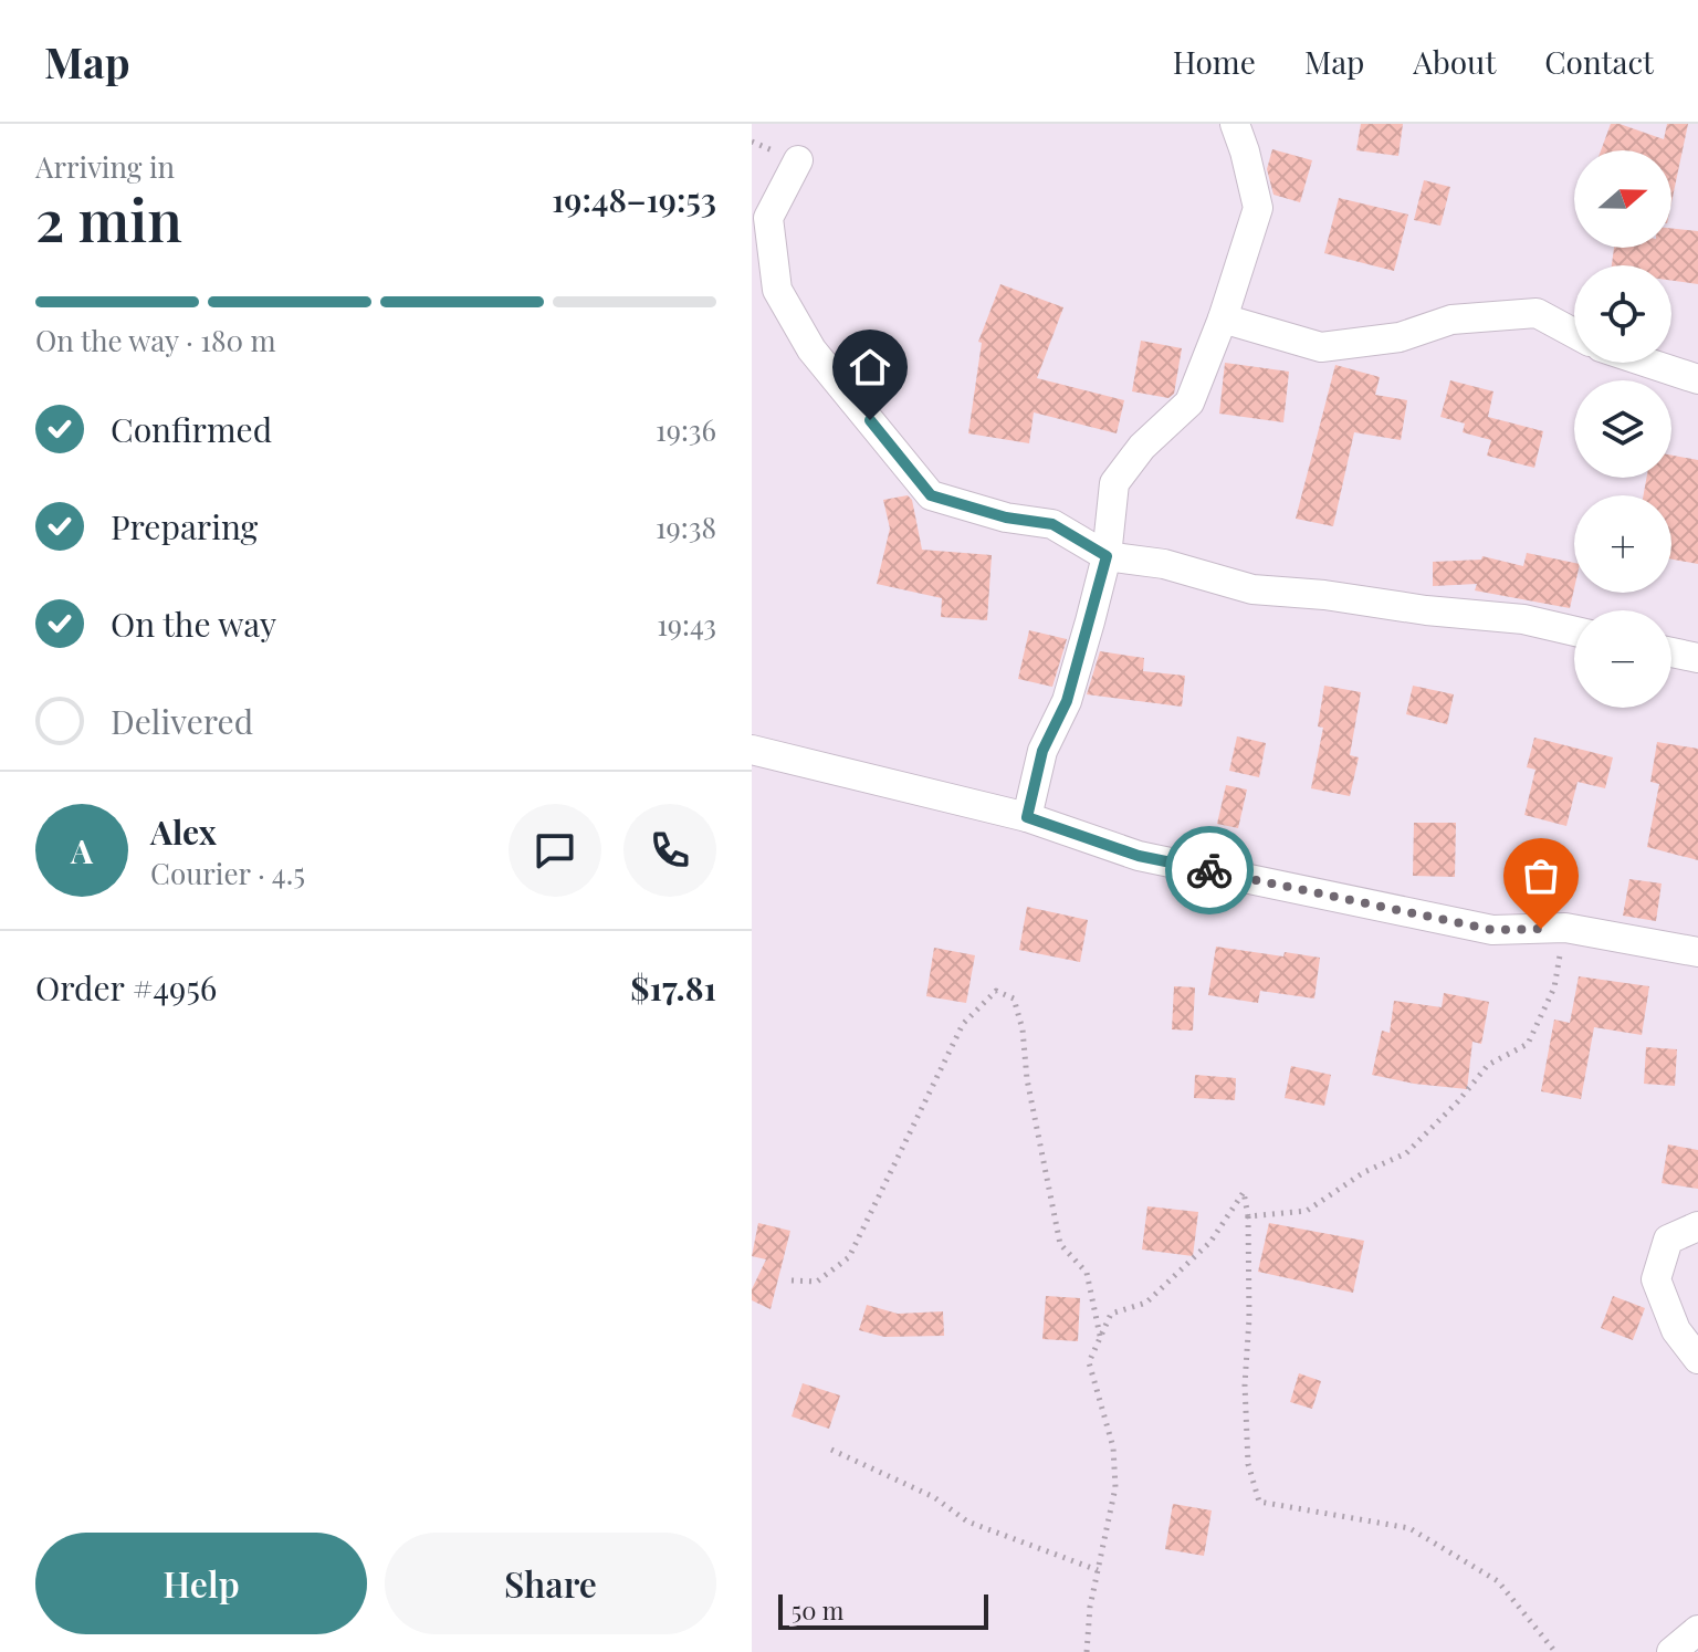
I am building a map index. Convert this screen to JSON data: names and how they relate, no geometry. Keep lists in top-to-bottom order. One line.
{"scale_bar":"50 m","north":"right","page":{"header":"Map","nav":["Home","Map","About","Contact"],"heading":["2 min","Arriving in","19:48–19:53"],"panel":["Alex","Courier · 4.5","Order #4956","$17.81"],"map_buttons":["+","−"],"bar":"On the way · 180 m","list":[["Confirmed","19:36"],["Preparing","19:38"],["On the way","19:43"],"Delivered"],"round":"A","buttons":["Help","Share"],"scale":"50 m"}}
